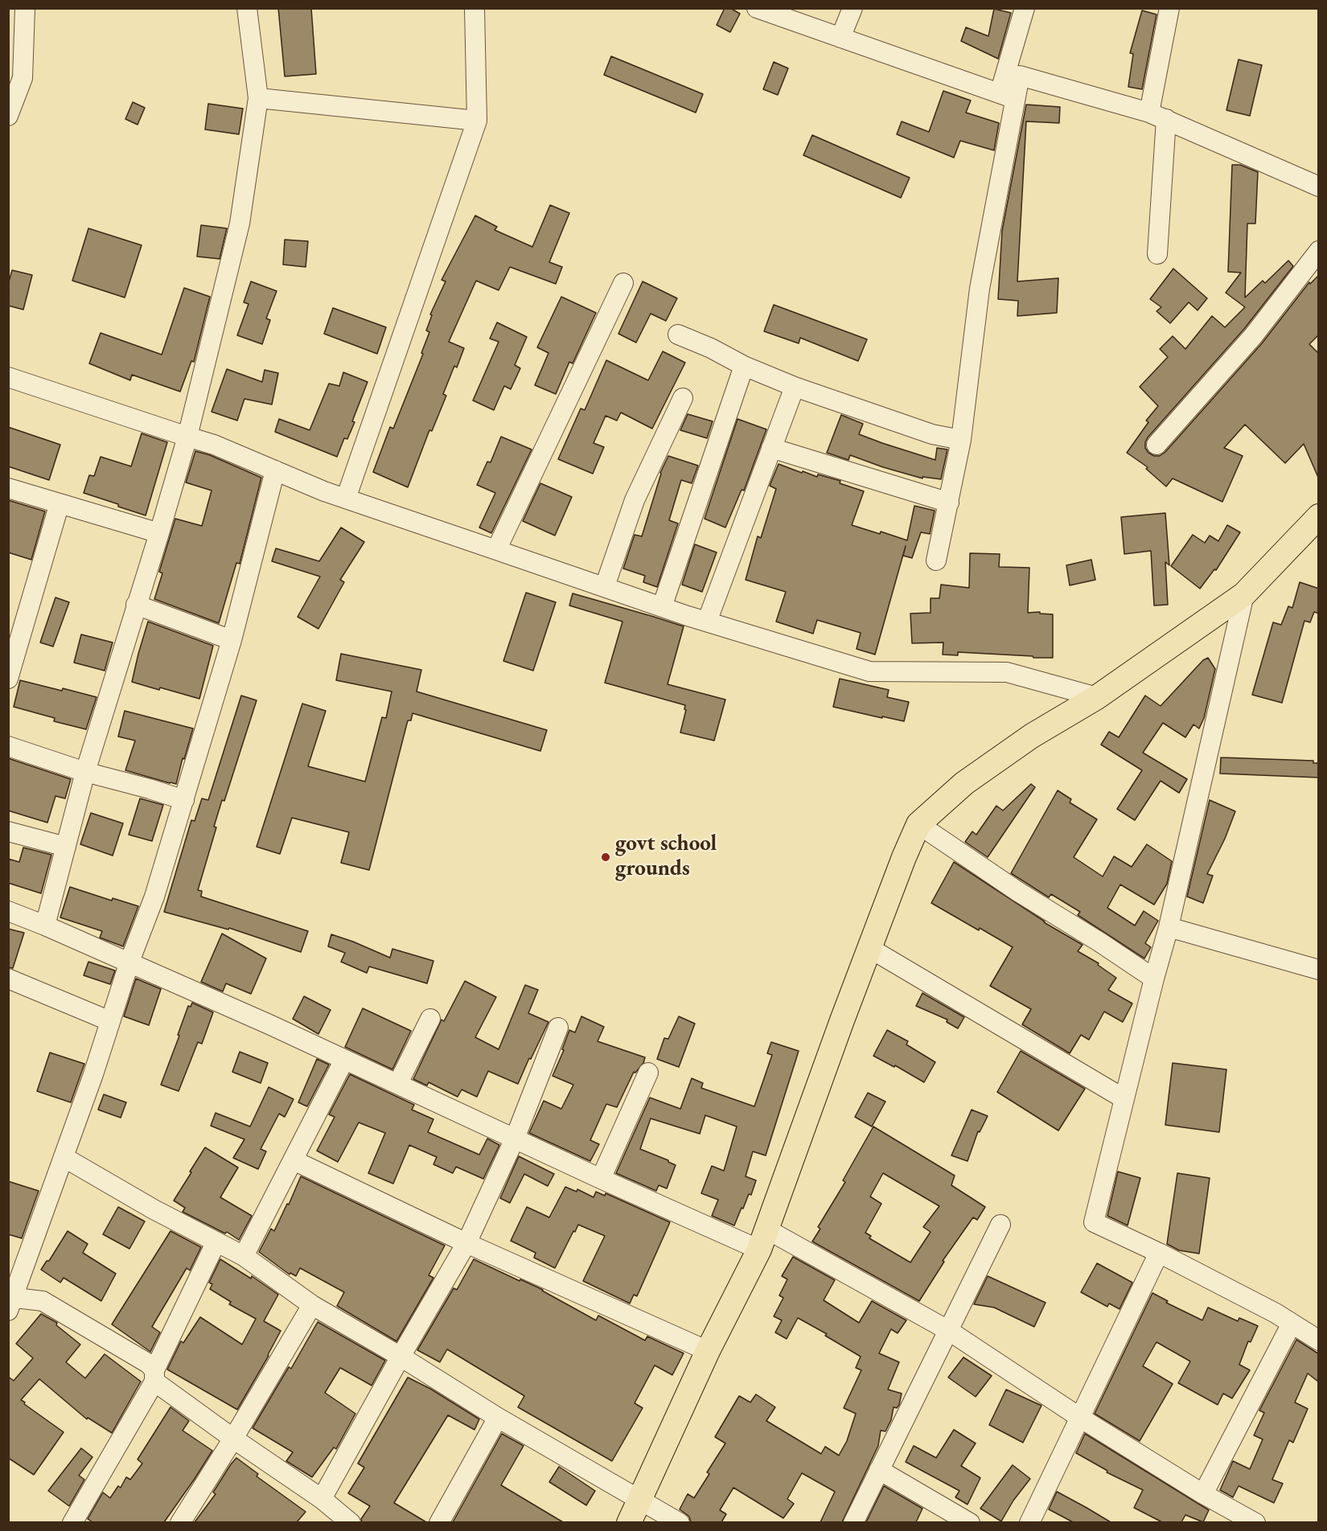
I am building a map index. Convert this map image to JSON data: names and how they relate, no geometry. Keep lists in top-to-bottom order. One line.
{"places":["govt school grounds"]}
